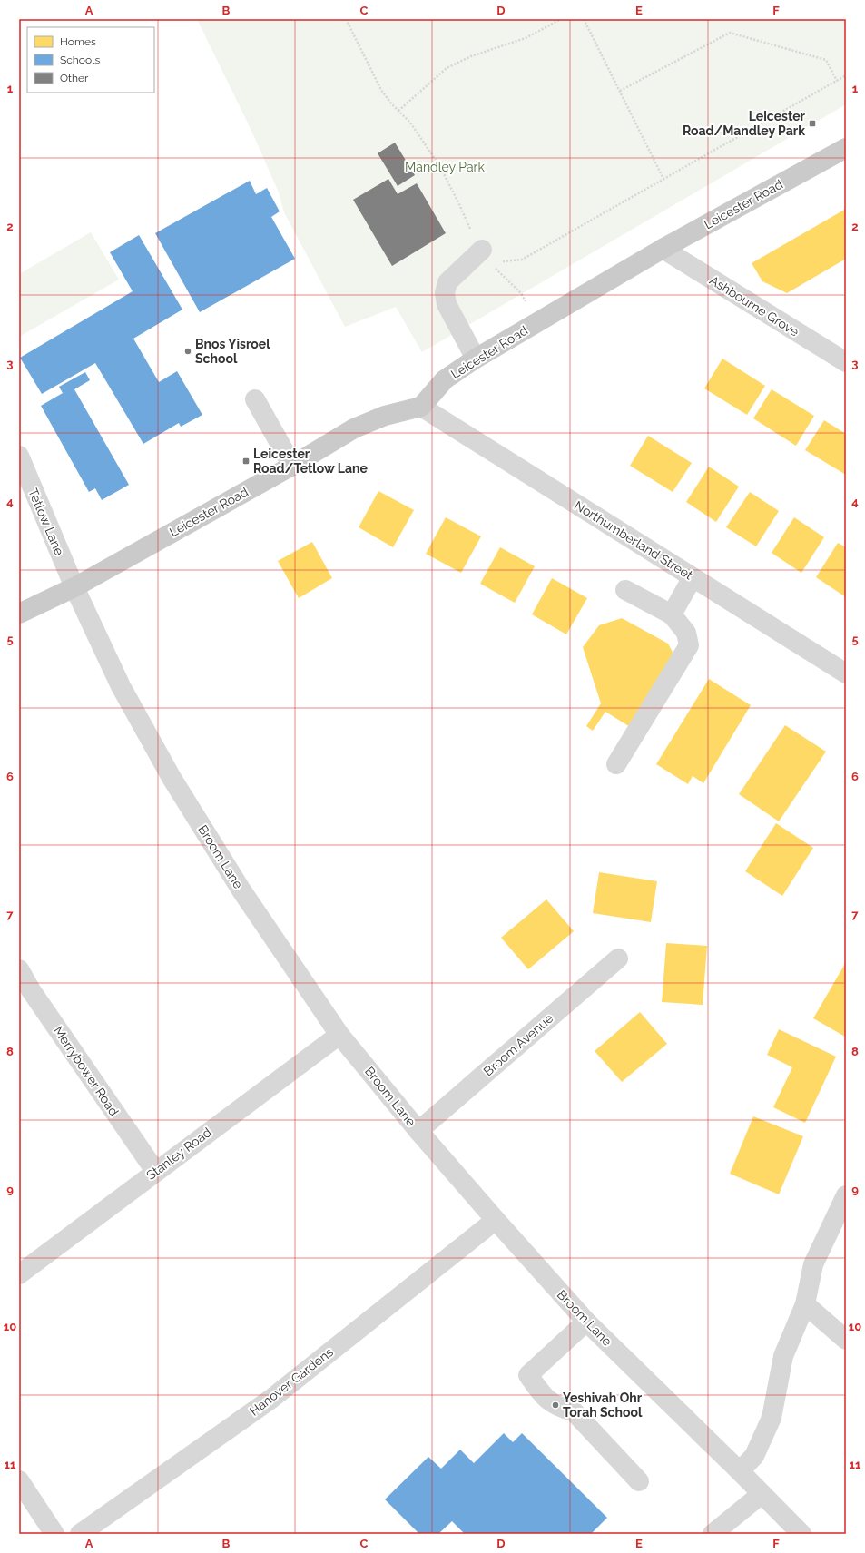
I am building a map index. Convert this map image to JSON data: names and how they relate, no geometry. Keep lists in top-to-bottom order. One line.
{"streets":{"main road":["Leicester Road"],"street":["Ashbourne Grove","Tetlow Lane","Northumberland Street","Broom Lane","Broom Avenue","Merrybower Road","Stanley Road","Hanover Gardens"]},"crossings":[["Leicester Road","Ashbourne Grove"],["Leicester Road","Tetlow Lane"],["Leicester Road","Northumberland Street"],["Leicester Road","Broom Lane"],["Tetlow Lane","Broom Lane"],["Broom Lane","Broom Avenue"],["Broom Lane","Stanley Road"],["Broom Lane","Hanover Gardens"],["Merrybower Road","Stanley Road"]],"parks":["Mandley Park"],"places":{"transit":["Leicester Road/Mandley Park","Leicester Road/Tetlow Lane"],"other":["Bnos Yisroel School","Yeshivah Ohr Torah School"]},"legend":["Homes","Schools","Other"],"grid":{"columns":["A","B","C","D","E","F"],"rows":["1","2","3","4","5","6","7","8","9","10","11"]}}
